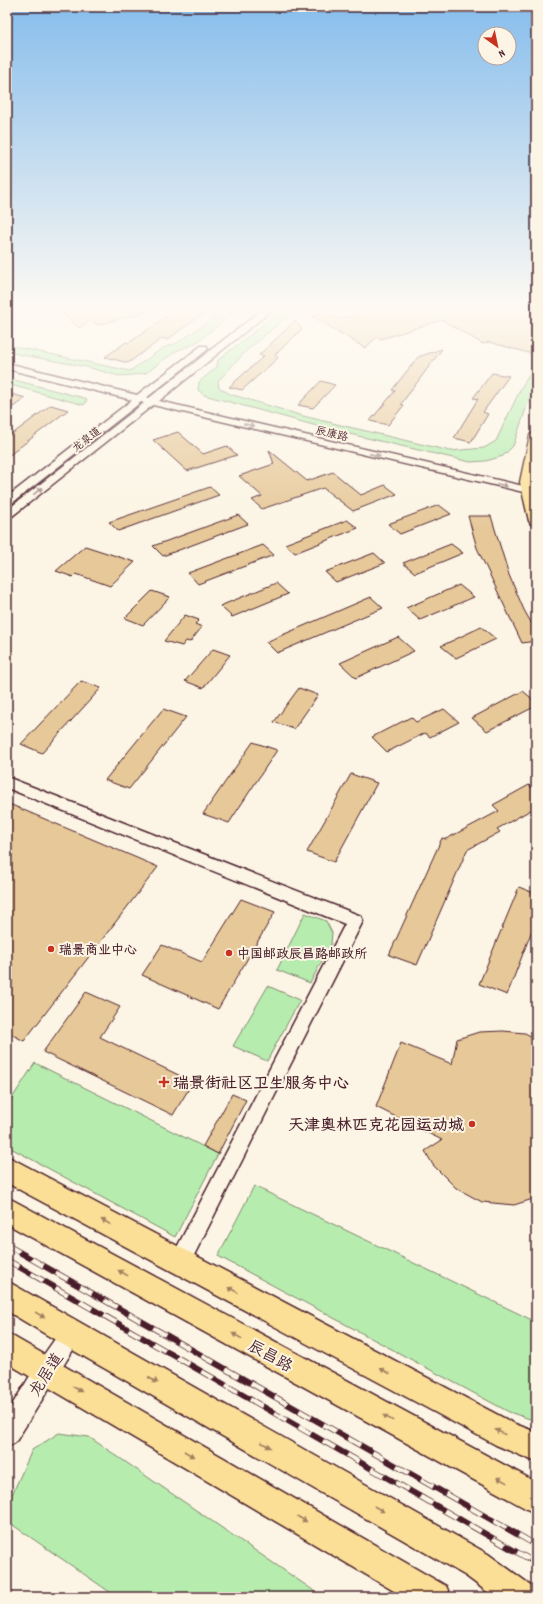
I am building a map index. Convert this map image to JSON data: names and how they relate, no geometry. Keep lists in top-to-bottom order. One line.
{"streets":{"main road":["辰昌路"],"street":["辰康路","龙泉道","龙居道"]},"crossings":[["辰康路","龙泉道"]],"places":{"other":["瑞景商业中心","中国邮政辰昌路邮政所","天津奥林匹克花园运动城"],"health":["瑞景街社区卫生服务中心"]},"north":"bottom right"}
